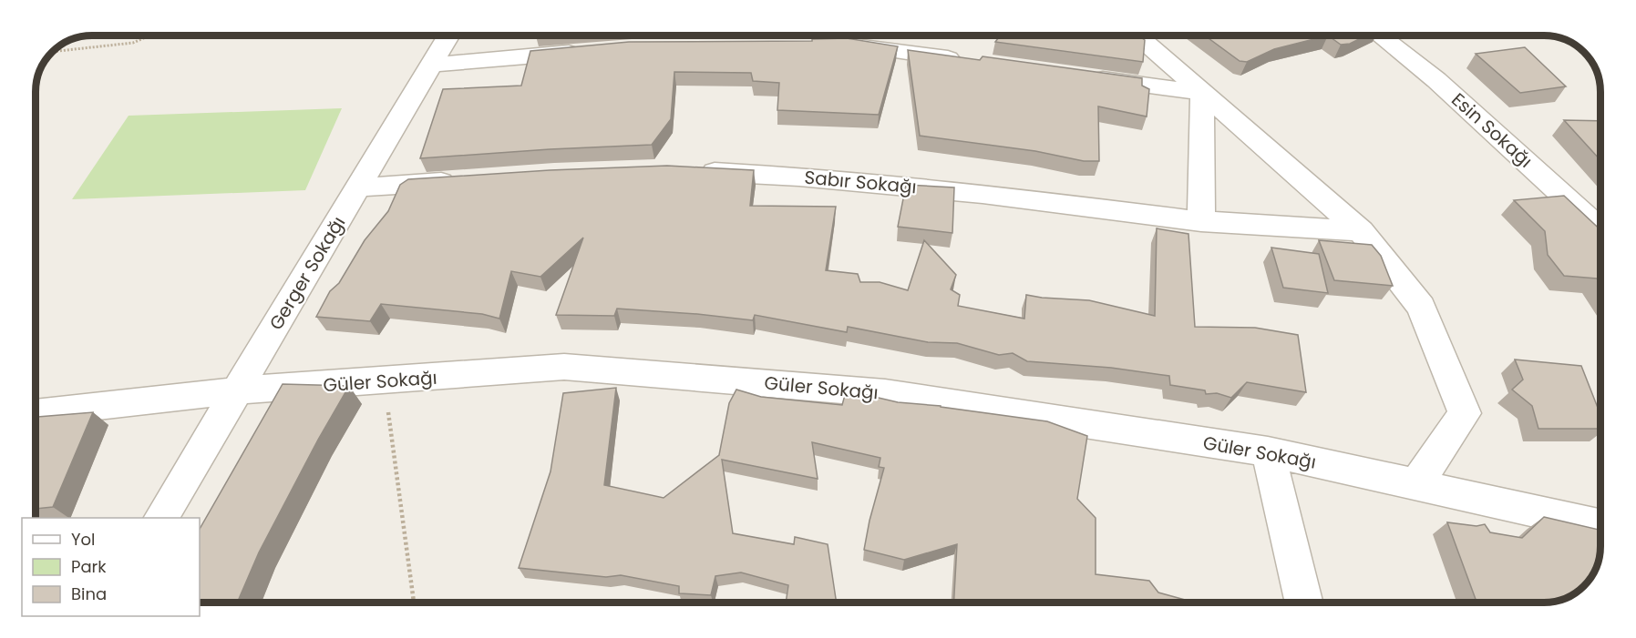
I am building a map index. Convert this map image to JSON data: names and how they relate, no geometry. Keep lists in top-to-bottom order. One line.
{"streets":{"street":["Esin Sokağı","Sabır Sokağı","Gerger Sokağı","Güler Sokağı"]},"crossings":[["Gerger Sokağı","Güler Sokağı"]],"legend":["Yol","Park","Bina"]}
